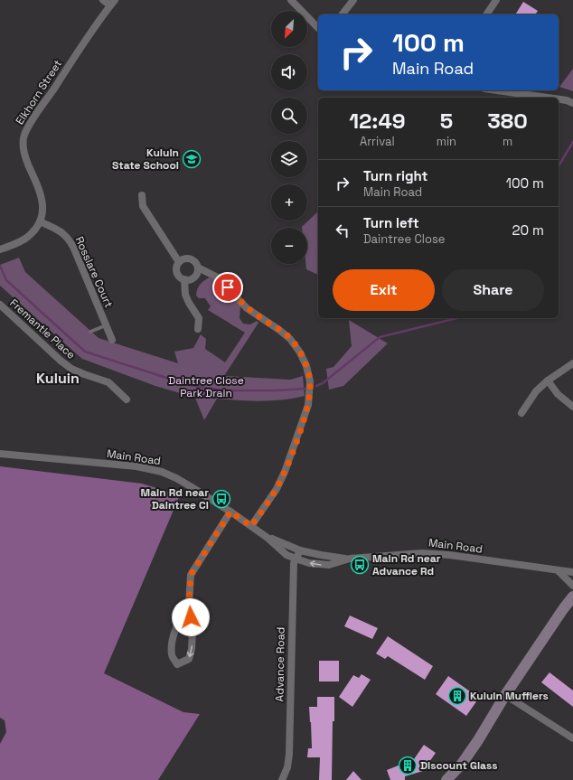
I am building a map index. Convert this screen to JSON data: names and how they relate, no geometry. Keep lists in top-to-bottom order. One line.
{"streets":{"street":["Elkhorn Street","Rosslare Court","Fremantle Place","Main Road","Advance Road"]},"crossings":[["Elkhorn Street","Rosslare Court"],["Main Road","Advance Road"]],"districts":["Kuluin"],"parks":["Daintree Close Park Drain"],"places":{"school or university":["Kuluin State School"],"bus stop":["Main Rd near Daintree Cl","Main Rd near Advance Rd"],"building":["Kuluin Mufflers","Discount Glass"]},"north":"bottom left","page":{"map_buttons":["+","−"],"turn":["100 m","Main Road"],"eta":["12:49","Arrival","5","min","380","m"],"list":[{"name":"Turn right","note":"Main Road","value":"100 m"},{"name":"Turn left","note":"Daintree Close","value":"20 m"}],"buttons":["Exit","Share"]}}
